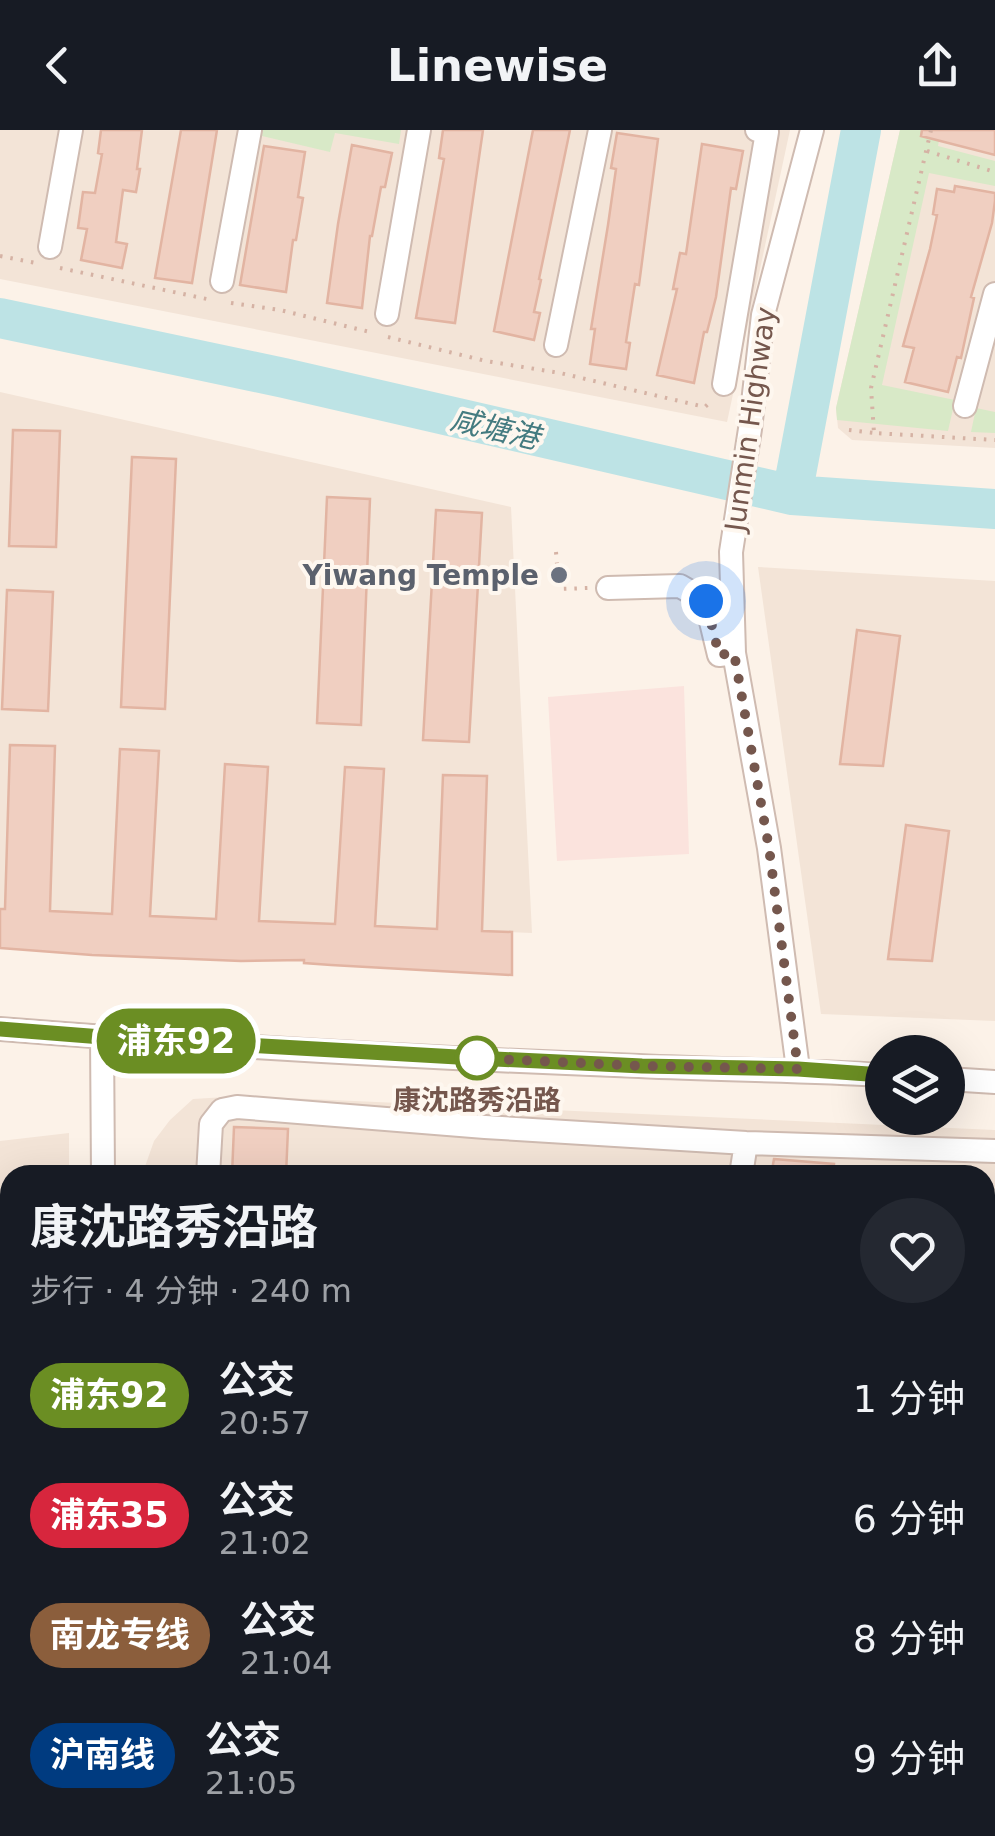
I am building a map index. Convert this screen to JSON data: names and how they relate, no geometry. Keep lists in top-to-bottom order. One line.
{"streets":{"street":["Junmin Highway"]},"water":["咸塘港"],"places":["Yiwang Temple","康沈路秀沿路"],"lines":["bus line 浦东92"],"page":{"header":"Linewise","on_map":"浦东92","heading":["康沈路秀沿路","步行 · 4 分钟 · 240 m"],"list":[{"mark":"浦东92","name":"公交","note":"20:57","value":"1 分钟"},{"mark":"浦东35","name":"公交","note":"21:02","value":"6 分钟"},{"mark":"南龙专线","name":"公交","note":"21:04","value":"8 分钟"},{"mark":"沪南线","name":"公交","note":"21:05","value":"9 分钟"}]}}
